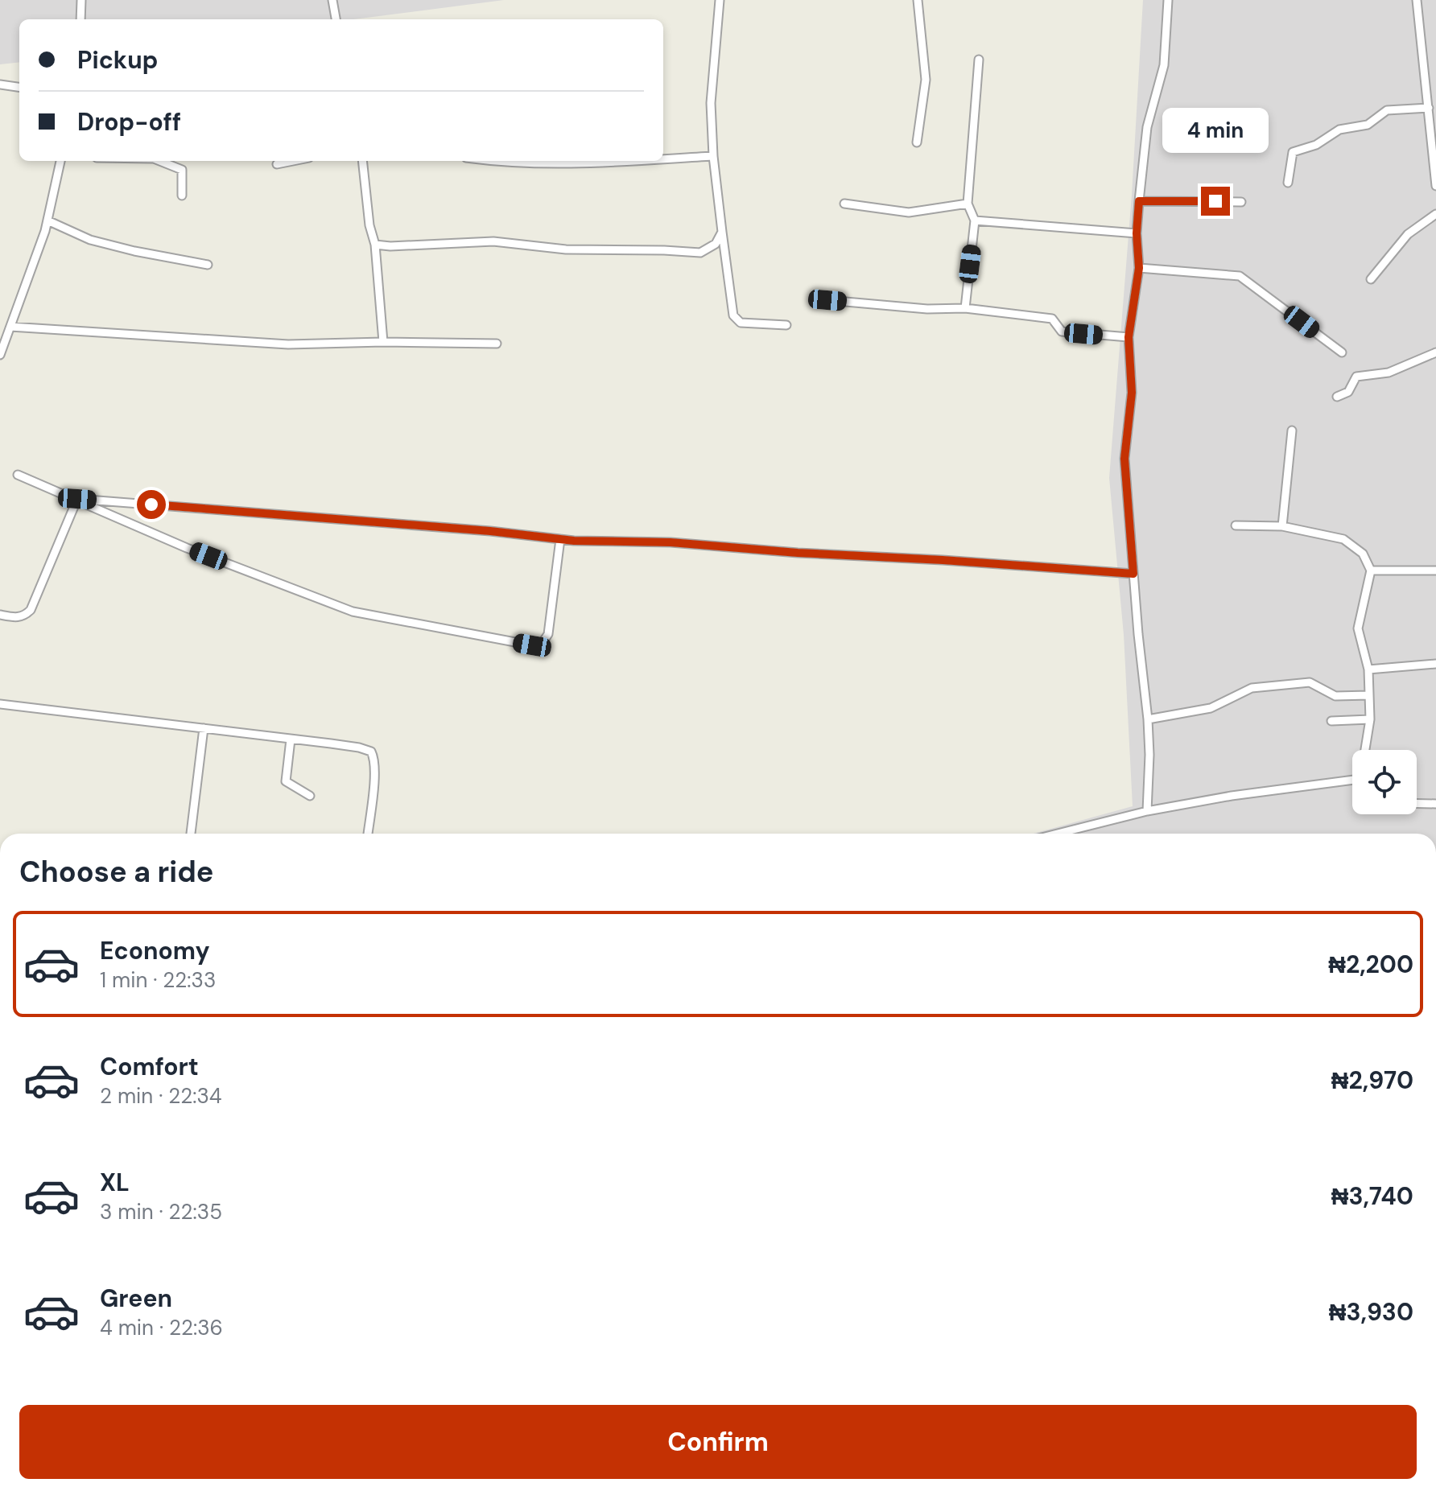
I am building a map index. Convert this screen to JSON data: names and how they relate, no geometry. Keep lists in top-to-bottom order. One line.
{"page":{"banner":["Pickup","Drop-off"],"bubble":"4 min","heading":"Choose a ride","list":[{"name":"Economy","note":"1 min · 22:33","value":"₦2,200"},{"name":"Comfort","note":"2 min · 22:34","value":"₦2,970"},{"name":"XL","note":"3 min · 22:35","value":"₦3,740"},{"name":"Green","note":"4 min · 22:36","value":"₦3,930"}],"buttons":"Confirm"}}
